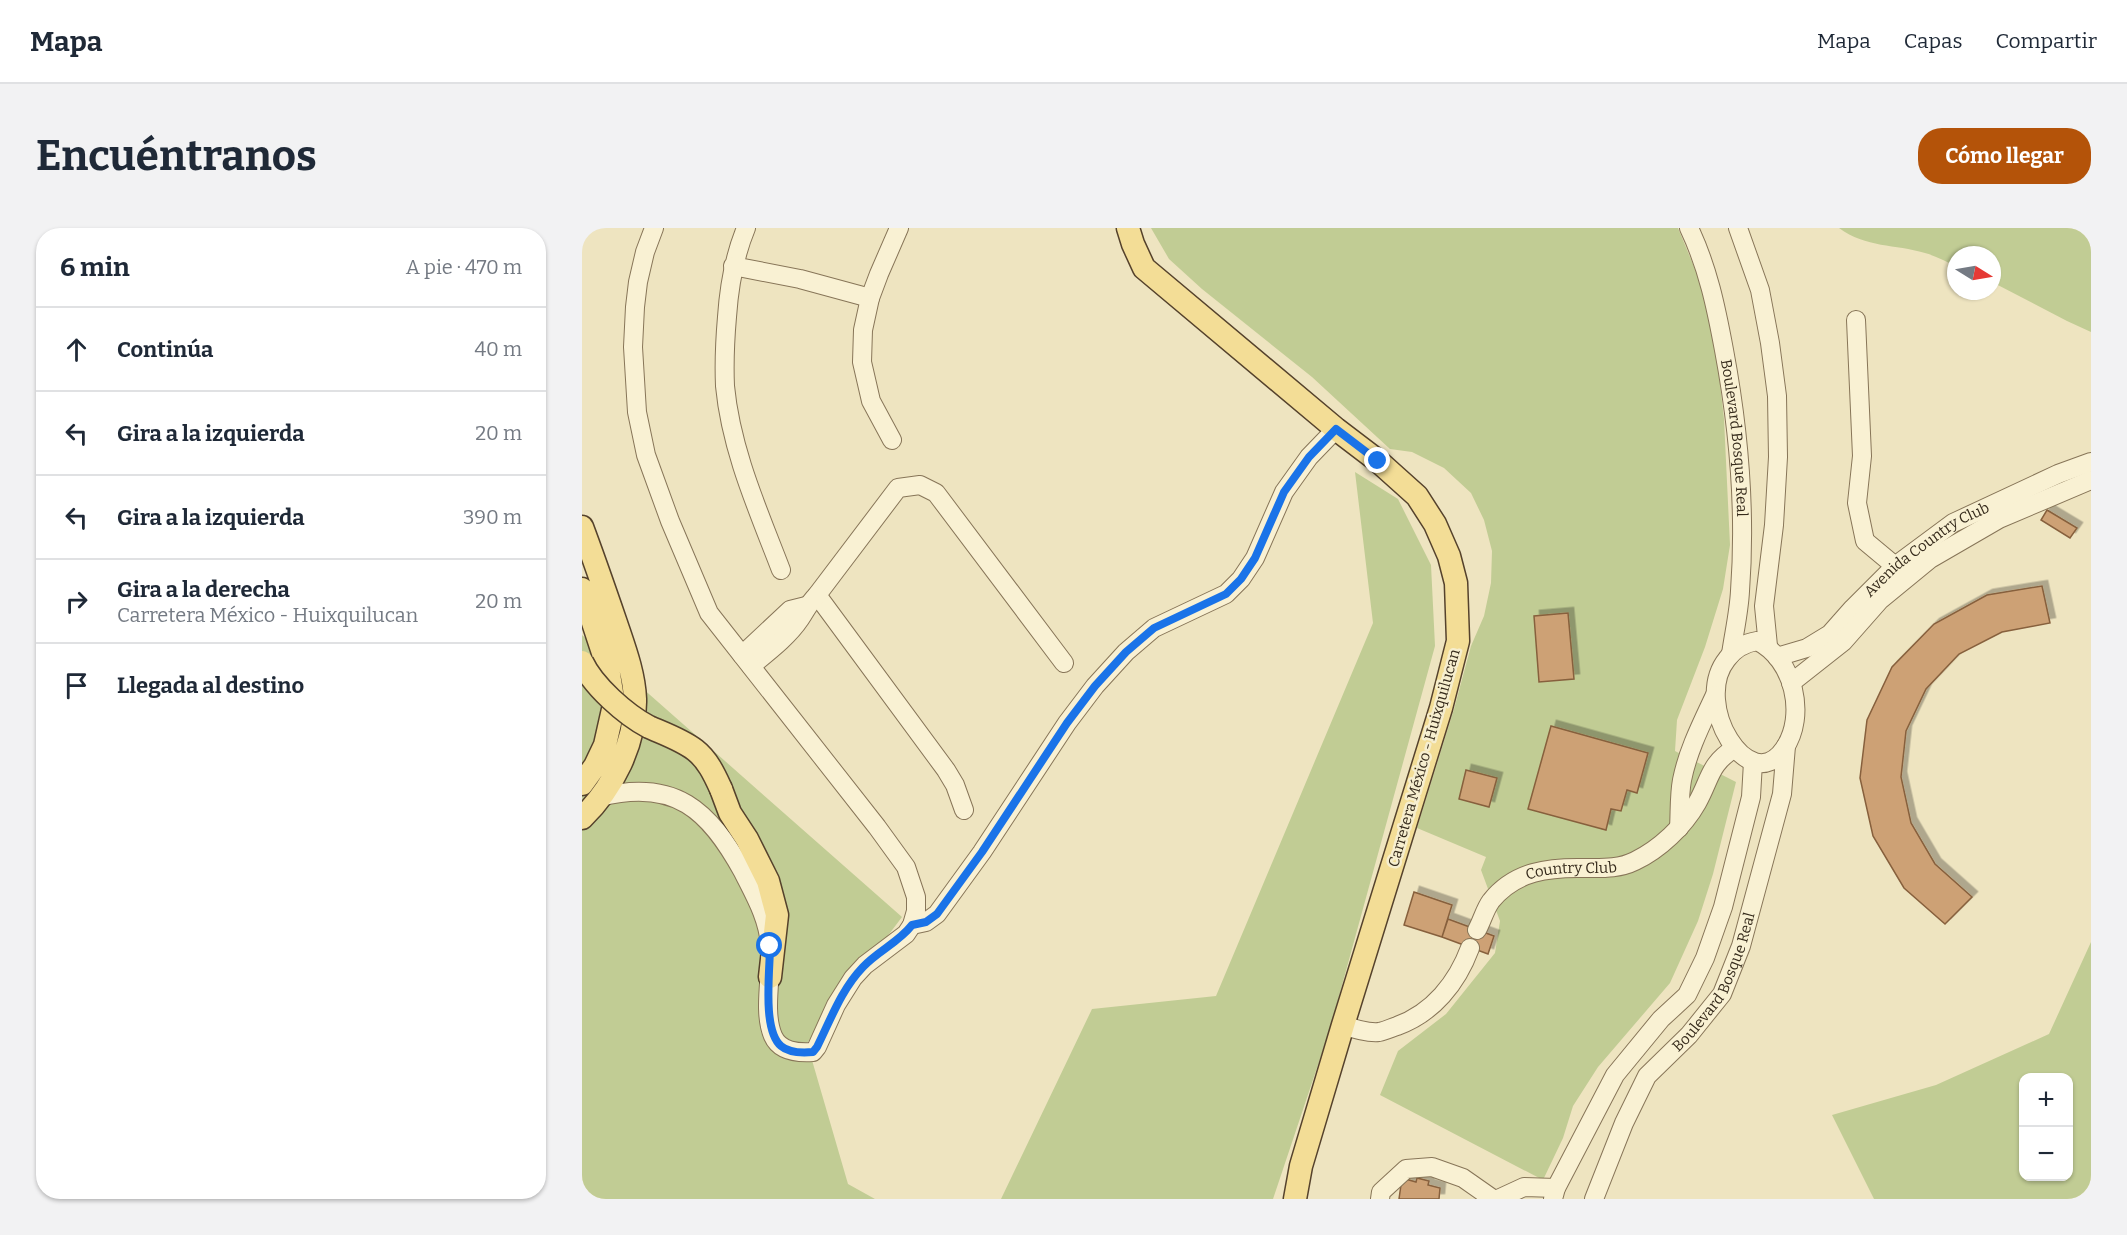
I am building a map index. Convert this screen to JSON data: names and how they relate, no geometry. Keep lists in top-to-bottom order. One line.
{"streets":{"main road":["Carretera México - Huixquilucan"],"street":["Boulevard Bosque Real","Avenida Country Club","Country Club"]},"crossings":[["Boulevard Bosque Real","Avenida Country Club"],["Boulevard Bosque Real","Country Club"],["Avenida Country Club","Country Club"]],"north":"right","page":{"header":"Mapa","nav":["Mapa","Capas","Compartir"],"buttons":"Cómo llegar","title":"Encuéntranos","heading":["6 min","A pie · 470 m"],"list":[["Continúa","40 m"],["Gira a la izquierda","20 m"],["Gira a la izquierda","390 m"],["Gira a la derecha","Carretera México - Huixquilucan","20 m"],"Llegada al destino"],"map_buttons":["+","−"]}}
